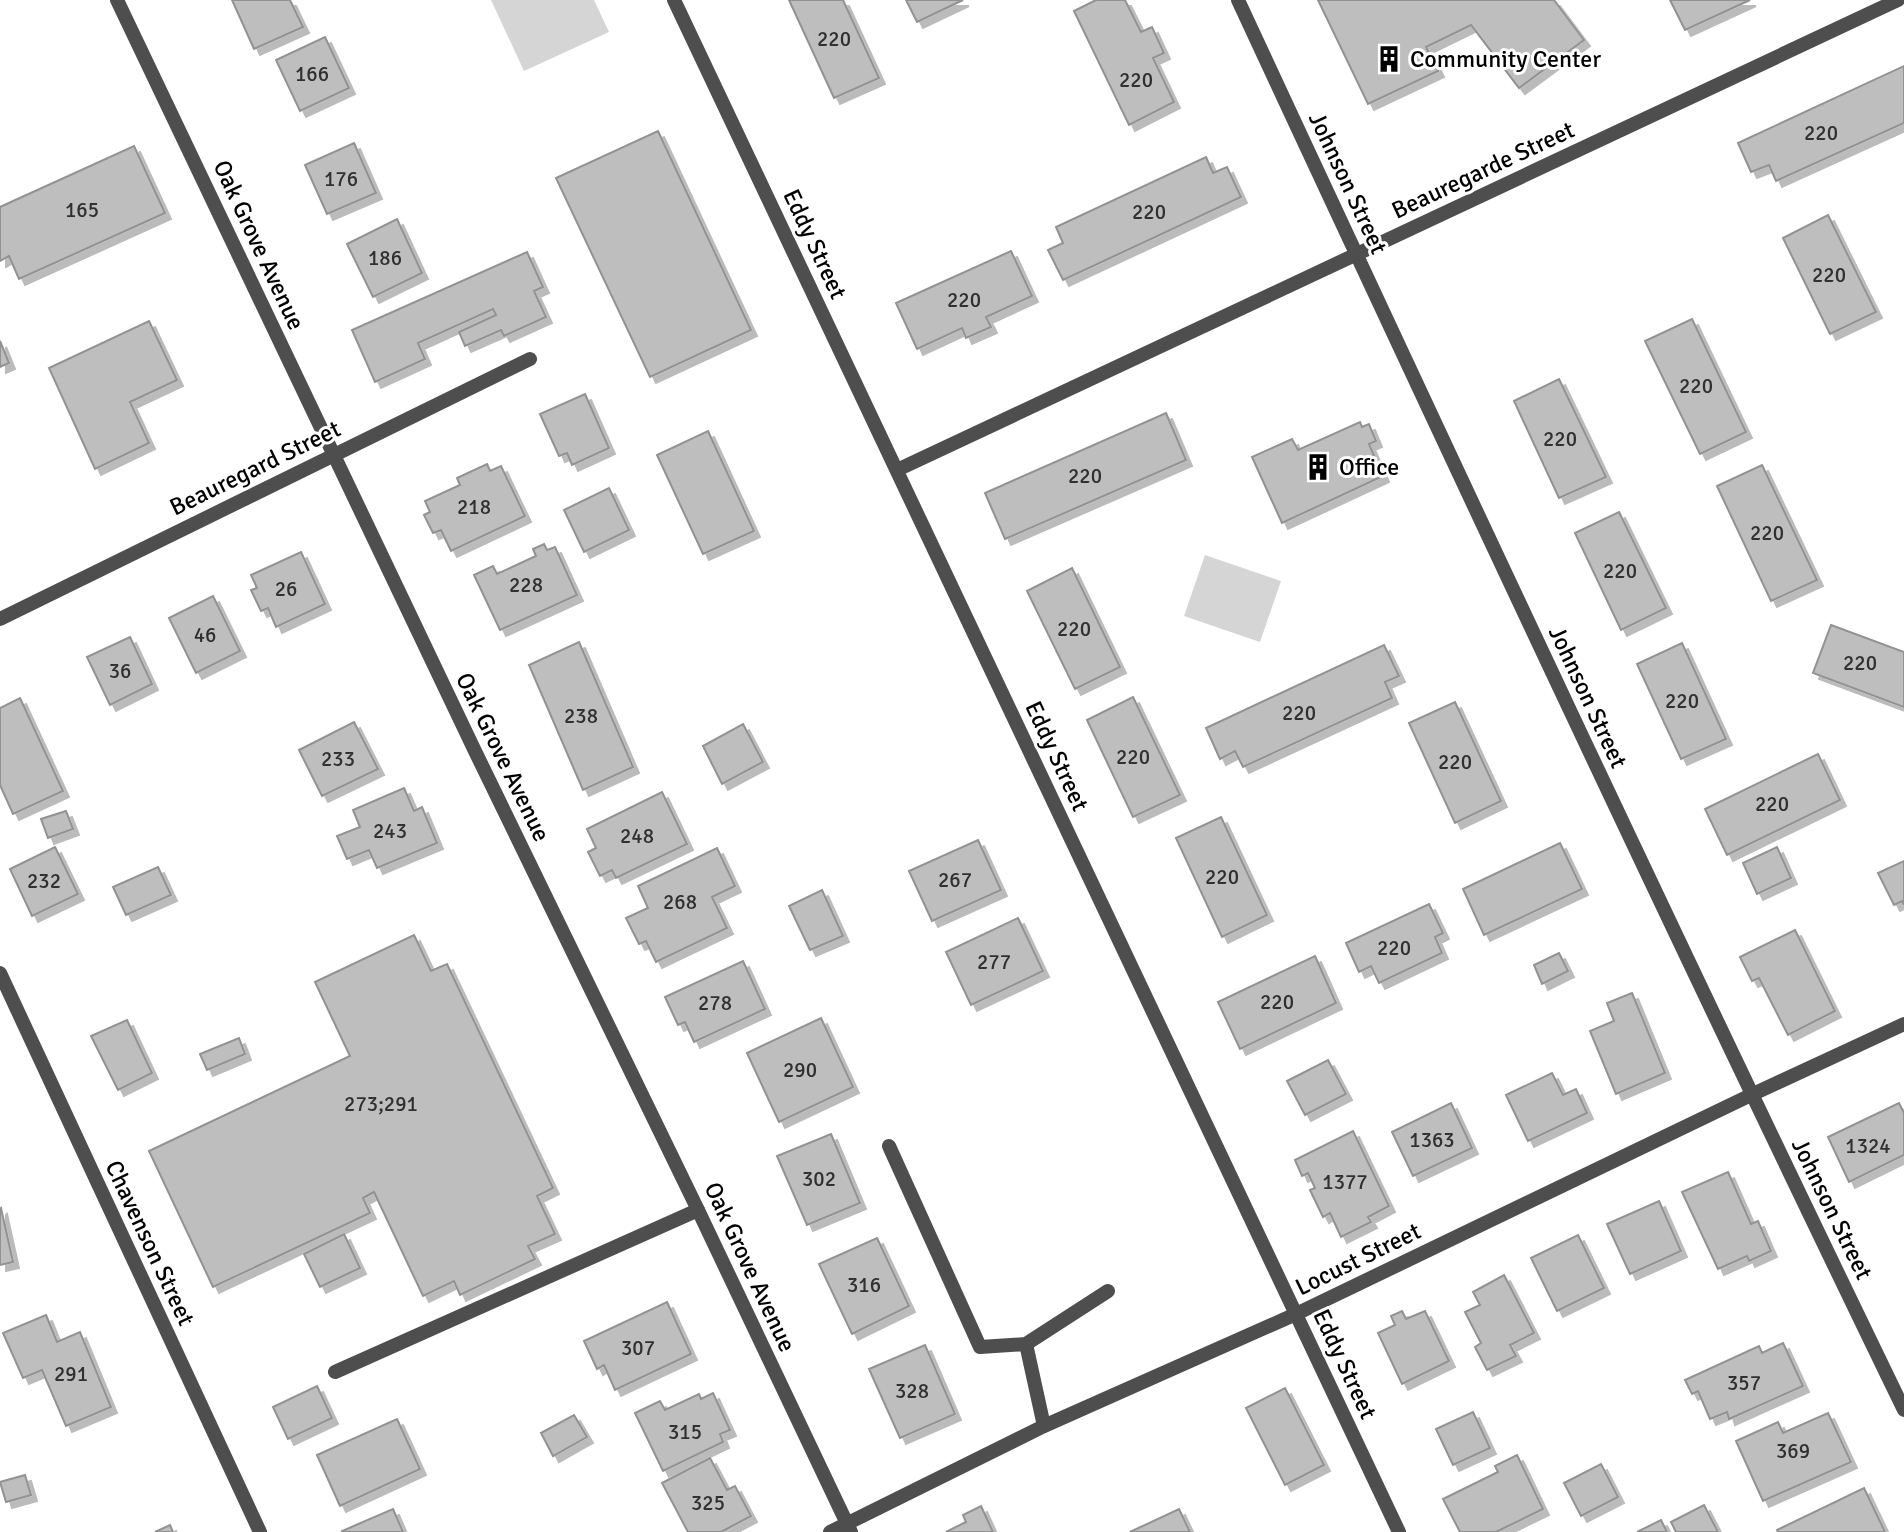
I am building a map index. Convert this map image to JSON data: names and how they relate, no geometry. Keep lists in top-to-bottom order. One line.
{"streets":{"street":["Beauregarde Street","Johnson Street","Eddy Street","Oak Grove Avenue","Beauregard Street","Chavenson Street","Locust Street"]},"crossings":[["Beauregarde Street","Johnson Street"],["Beauregarde Street","Eddy Street"],["Johnson Street","Locust Street"],["Eddy Street","Locust Street"],["Oak Grove Avenue","Beauregard Street"],["Oak Grove Avenue","Locust Street"]],"places":{"building":["Community Center","Office"]},"house_numbers":["220","166","220","220","176","165","220","186","220","220","220","220","220","218","220","220","228","26","220","46","220","36","220","220","238","220","233","220","220","243","248","220","267","232","268","220","277","220","278","290","273;291","1363","1324","302","1377","316","307","291","357","328","315","369","325"]}
